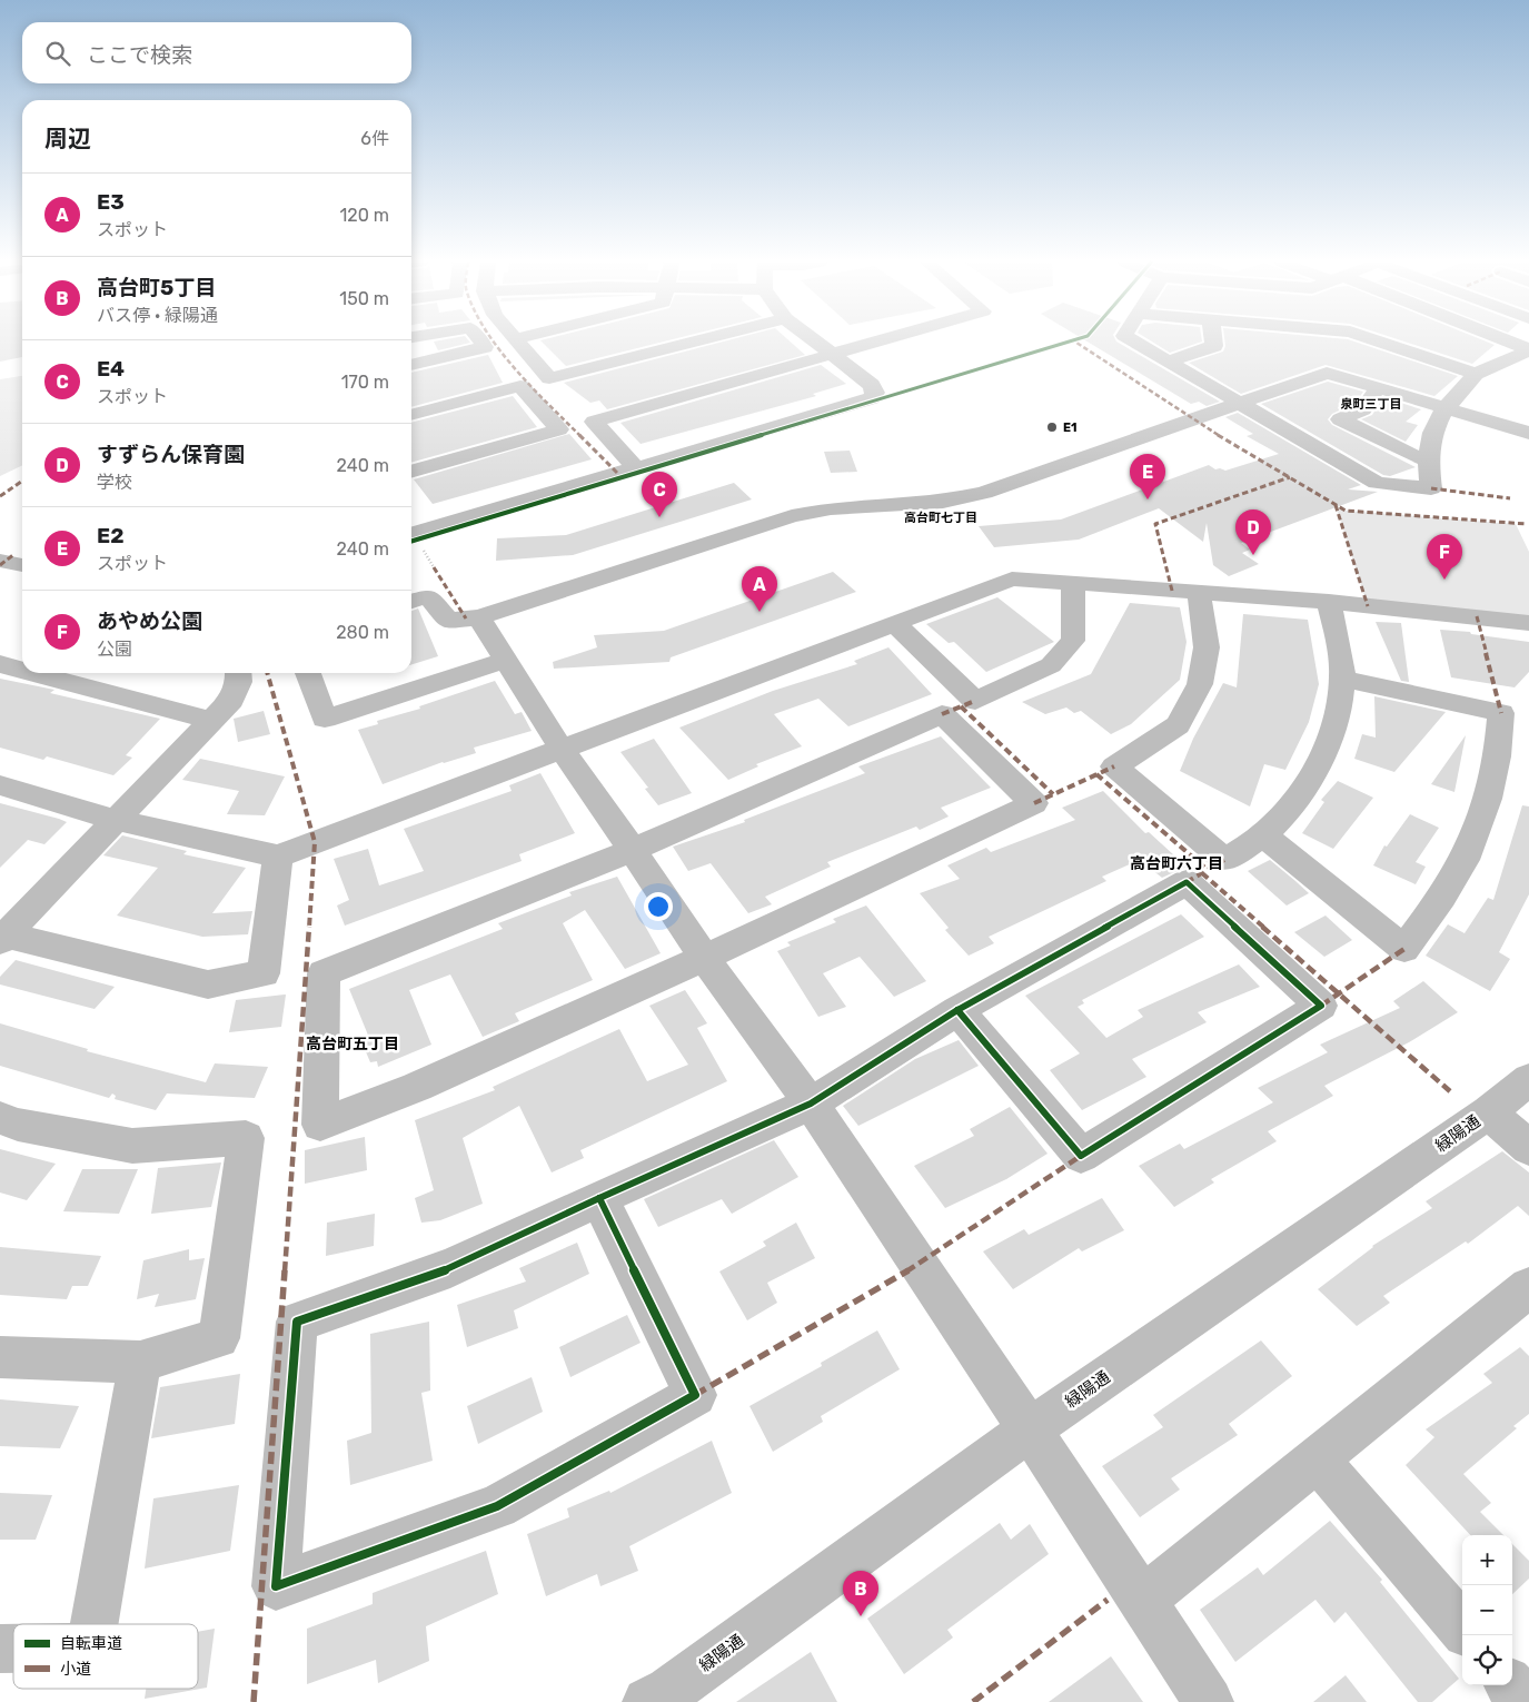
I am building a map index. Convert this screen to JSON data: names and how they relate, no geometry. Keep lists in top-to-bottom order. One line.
{"streets":{"street":["緑陽通"]},"districts":["泉町三丁目","高台町七丁目","高台町六丁目","高台町五丁目"],"places":["E1"],"legend":["自転車道","小道"],"page":{"search":"ここで検索","heading":["周辺","6件"],"list":[{"mark":"A","name":"E3","note":"スポット","value":"120 m"},{"mark":"B","name":"高台町5丁目","note":"バス停 · 緑陽通","value":"150 m"},{"mark":"C","name":"E4","note":"スポット","value":"170 m"},{"mark":"D","name":"すずらん保育園","note":"学校","value":"240 m"},{"mark":"E","name":"E2","note":"スポット","value":"240 m"},{"mark":"F","name":"あやめ公園","note":"公園","value":"280 m"}],"pins":["E","C","D","F","A","B"],"map_buttons":["+","−"]}}
